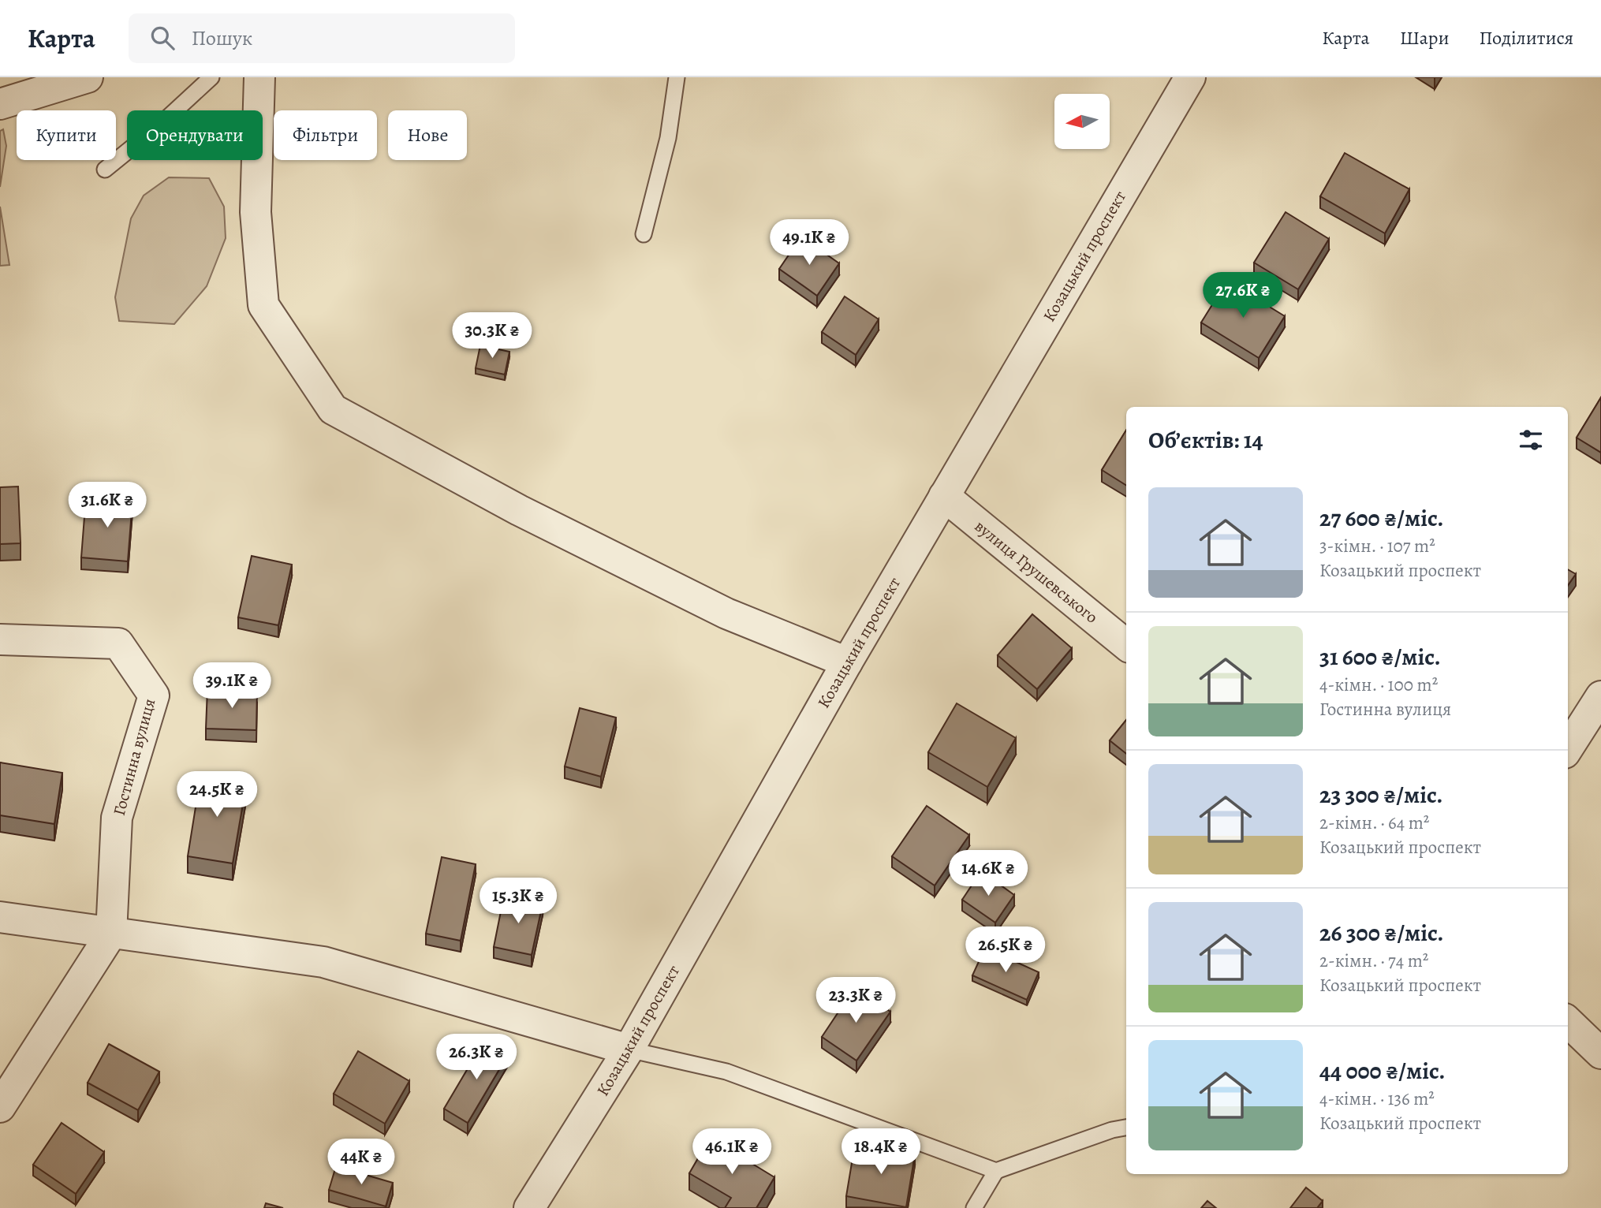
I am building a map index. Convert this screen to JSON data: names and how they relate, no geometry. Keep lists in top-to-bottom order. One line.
{"streets":{"street":["Козацький проспект","вулиця Грушевського","Гостинна вулиця"]},"crossings":[["Козацький проспект","вулиця Грушевського"]],"north":"left","page":{"header":"Карта","search":"Пошук","nav":["Карта","Шари","Поділитися"],"chip":["Купити","Орендувати","Фільтри","Нове"],"price":["49.1K ₴","27.6K ₴","30.3K ₴","31.6K ₴","39.1K ₴","24.5K ₴","14.6K ₴","15.3K ₴","26.5K ₴","23.3K ₴","26.3K ₴","46.1K ₴","18.4K ₴","44K ₴"],"heading":"Об’єктів: 14","list":[{"name":"27 600 ₴/міс.","note":"3-кімн. · 107 m² · Козацький проспект"},{"name":"31 600 ₴/міс.","note":"4-кімн. · 100 m² · Гостинна вулиця"},{"name":"23 300 ₴/міс.","note":"2-кімн. · 64 m² · Козацький проспект"},{"name":"26 300 ₴/міс.","note":"2-кімн. · 74 m² · Козацький проспект"},{"name":"44 000 ₴/міс.","note":"4-кімн. · 136 m² · Козацький проспект"}]}}
